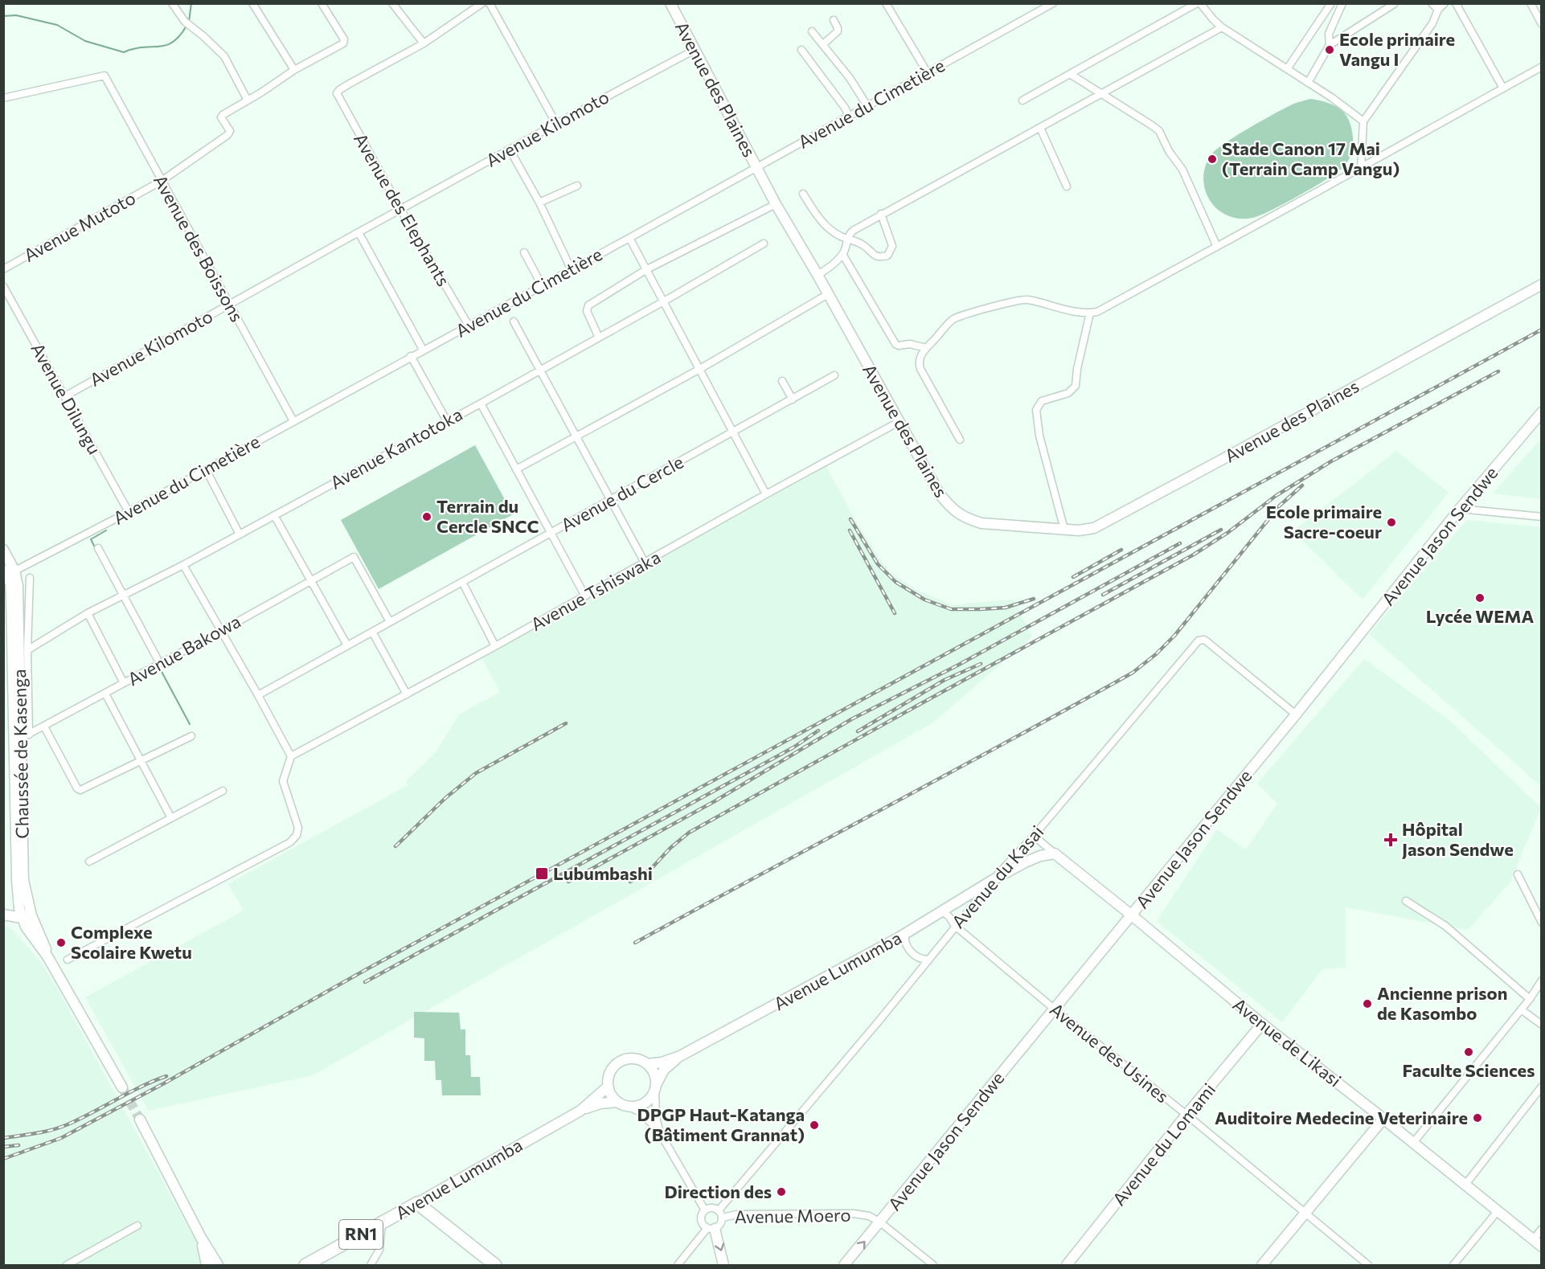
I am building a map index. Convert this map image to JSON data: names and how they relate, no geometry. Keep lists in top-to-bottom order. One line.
{"streets":{"highway":["Avenue Lumumba","RN1"],"main road":["Avenue des Plaines","Avenue Jason Sendwe","Chaussée de Kasenga","Avenue de Likasi","Avenue du Lomami"],"street":["Avenue du Cimetière","Avenue Kilomoto","Avenue des Elephants","Avenue Mutoto","Avenue des Boissons","Avenue Dilungu","Avenue Kantotoka","Avenue du Cercle","Avenue Tshiswaka","Avenue Bakowa","Avenue du Kasai","Avenue des Usines","Avenue Moero"]},"crossings":[["Avenue des Plaines","Avenue du Cimetière"],["Avenue des Plaines","Avenue Kilomoto"],["Avenue des Plaines","Avenue Tshiswaka"],["Avenue du Cimetière","Avenue des Elephants"],["Avenue du Cimetière","Avenue des Boissons"],["Avenue du Cimetière","Avenue Dilungu"],["Avenue du Cimetière","Chaussée de Kasenga"],["Avenue Kilomoto","Avenue des Elephants"],["Avenue Kilomoto","Avenue des Boissons"],["Avenue Kilomoto","Avenue Dilungu"],["Avenue Mutoto","Avenue des Boissons"],["Avenue du Cercle","Avenue Bakowa"],["Avenue Jason Sendwe","Avenue du Kasai"],["Avenue Jason Sendwe","Avenue de Likasi"],["Avenue Jason Sendwe","Avenue des Usines"],["Avenue Jason Sendwe","Avenue Moero"],["Avenue Bakowa","Chaussée de Kasenga"],["Avenue du Kasai","Avenue Lumumba"],["Avenue du Kasai","Avenue de Likasi"],["Avenue du Kasai","Avenue des Usines"],["Avenue du Kasai","Avenue Moero"],["Avenue Lumumba","Avenue de Likasi"],["Avenue Lumumba","Avenue des Usines"],["Avenue de Likasi","Avenue du Lomami"],["Avenue des Usines","Avenue du Lomami"]],"places":{"other":["Ecole primaire Vangu I","Stade Canon 17 Mai (Terrain Camp Vangu)","Terrain du Cercle SNCC","Ecole primaire Sacre-coeur","Lycée WEMA","Complexe Scolaire Kwetu","Ancienne prison de Kasombo","Faculte Sciences","Auditoire Medecine Veterinaire","DPGP Haut-Katanga (Bâtiment Grannat)","Direction des"],"health":["Hôpital Jason Sendwe"],"transit":["Lubumbashi"]}}
